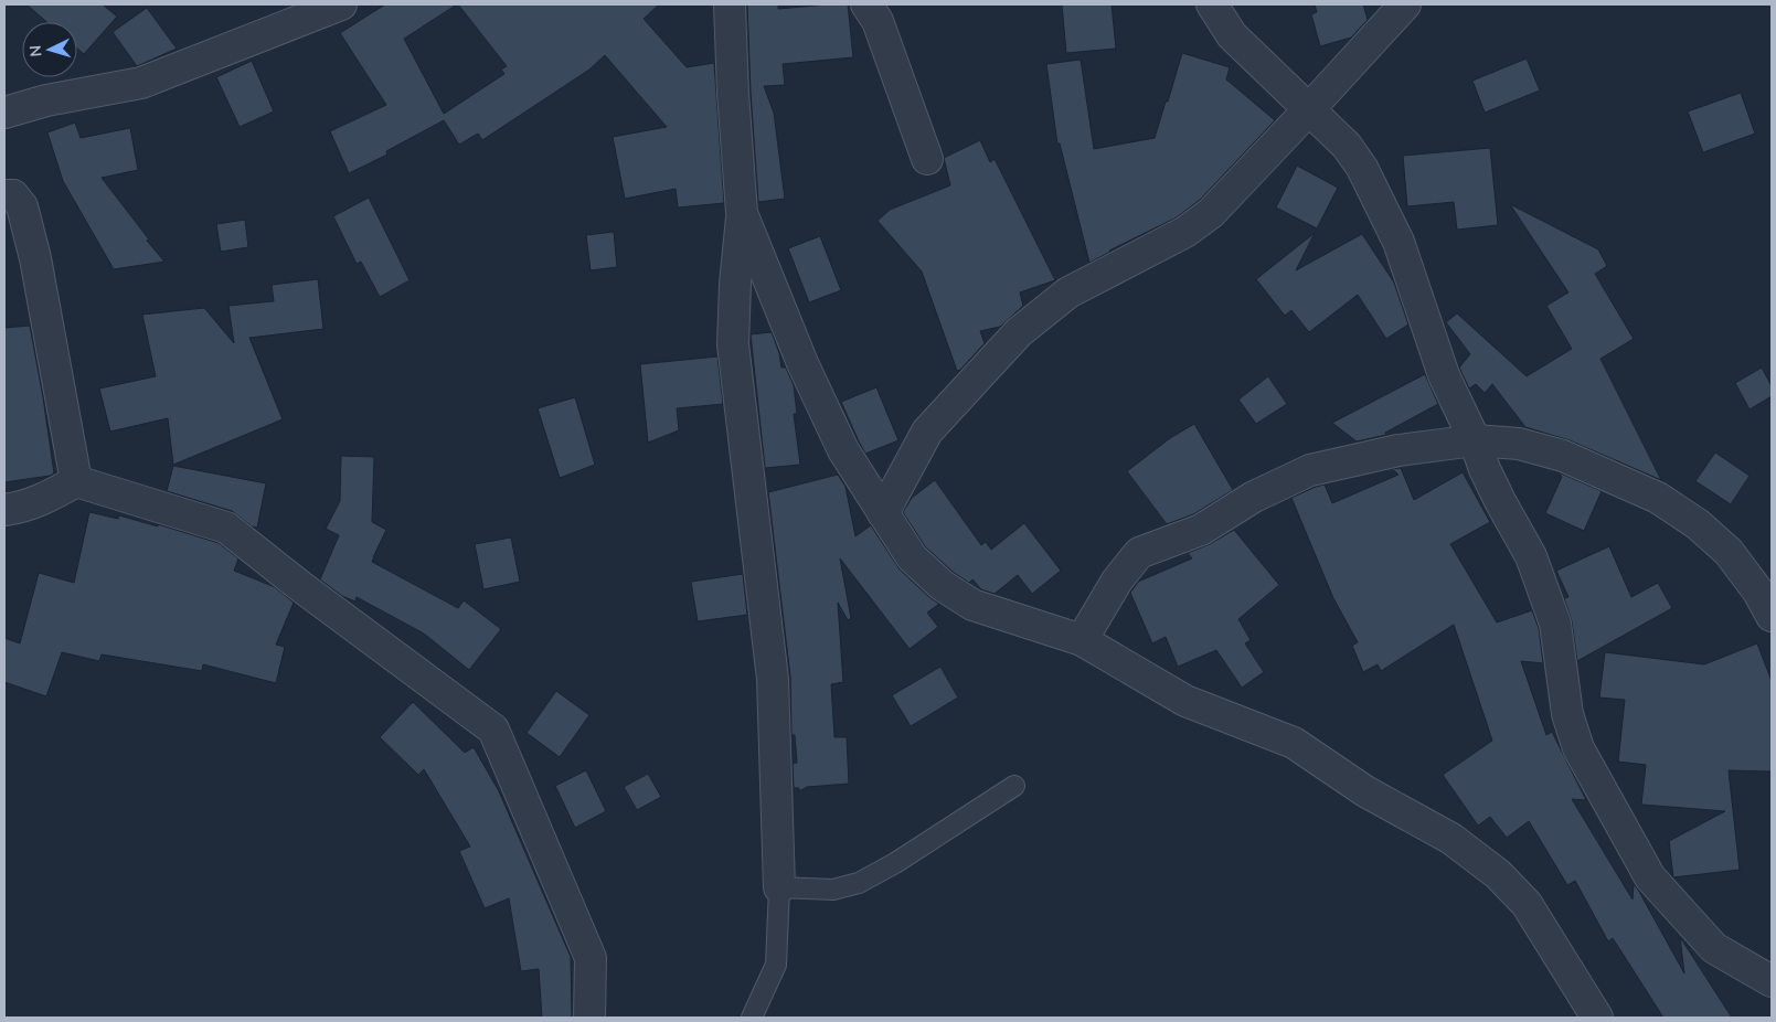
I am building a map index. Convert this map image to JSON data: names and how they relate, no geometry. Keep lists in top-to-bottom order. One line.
{"north":"left"}
